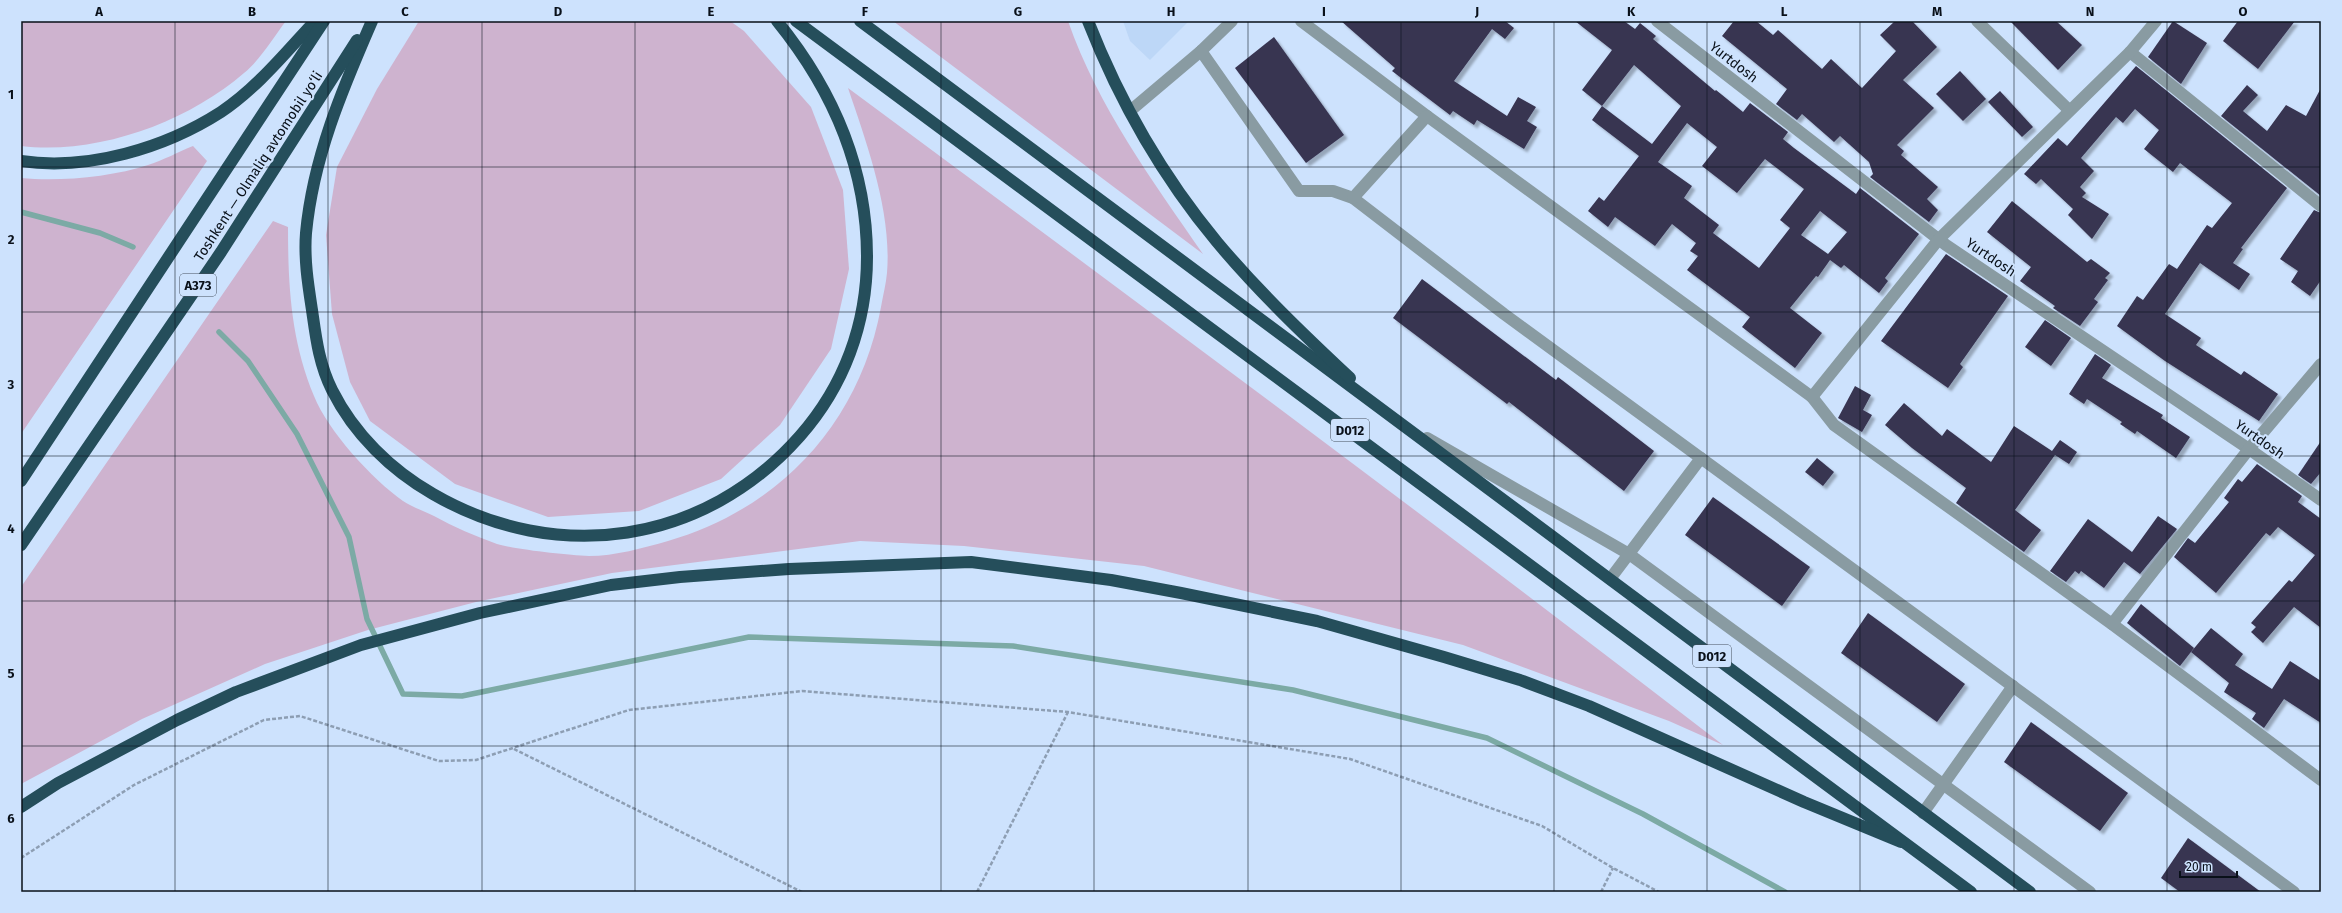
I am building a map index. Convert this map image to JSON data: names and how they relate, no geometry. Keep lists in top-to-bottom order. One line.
{"streets":{"highway":["Toshkent — Olmaliq avtomobil yo‘li","A373","D012"],"street":["Yurtdosh"]},"scale_bar":"20 m","grid":{"columns":["A","B","C","D","E","F","G","H","I","J","K","L","M","N","O"],"rows":["1","2","3","4","5","6"]}}
